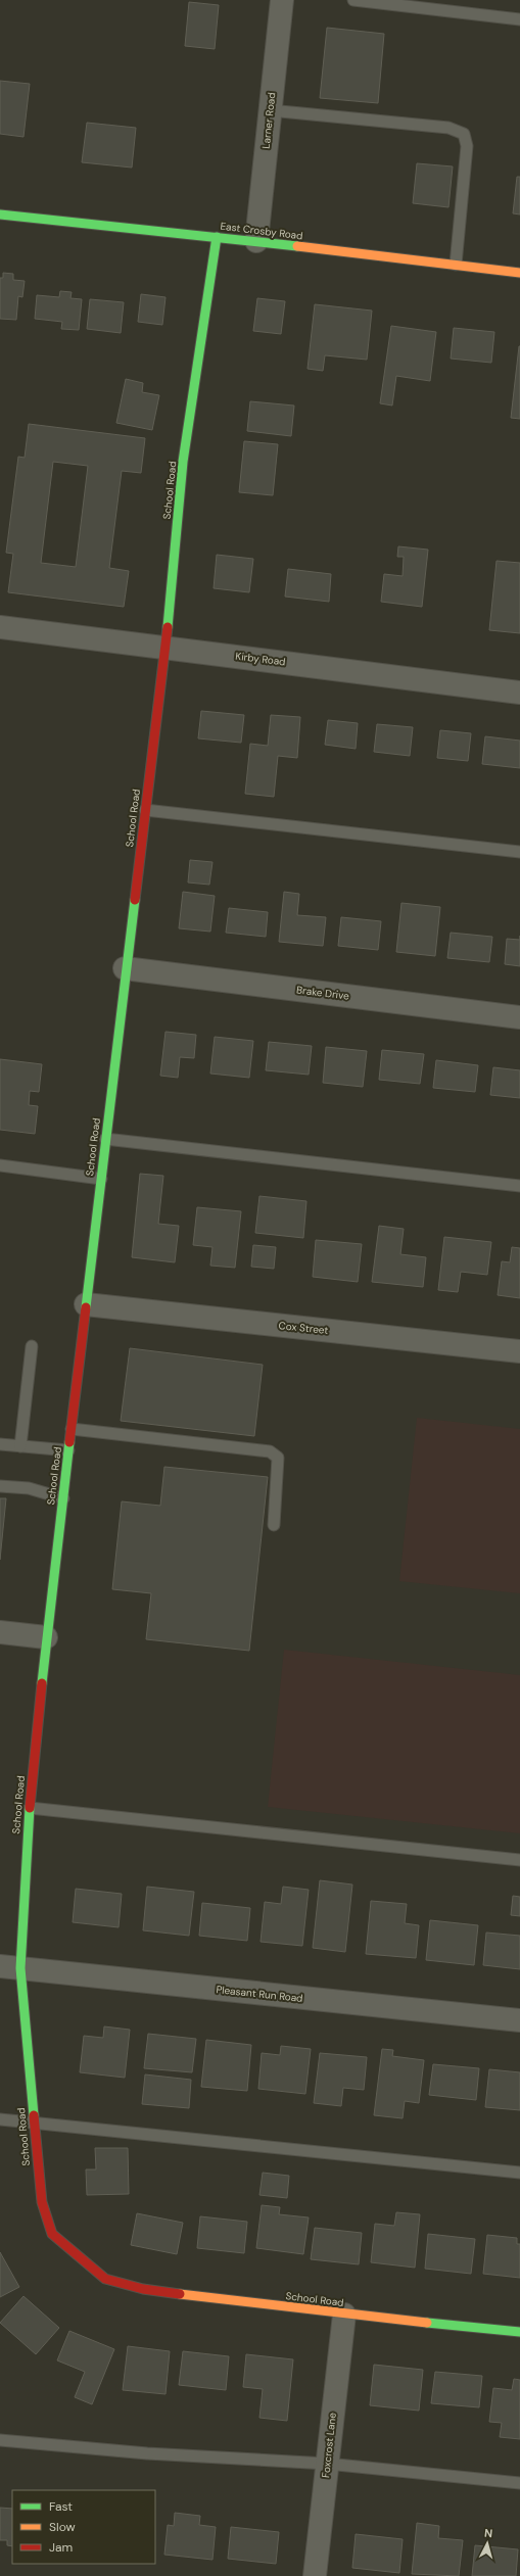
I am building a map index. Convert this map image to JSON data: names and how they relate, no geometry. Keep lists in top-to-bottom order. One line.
{"streets":{"street":["Larner Road","East Crosby Road","School Road","Kirby Road","Brake Drive","Cox Street","Pleasant Run Road","Foxcrost Lane"]},"crossings":[["Larner Road","East Crosby Road"],["East Crosby Road","School Road"],["School Road","Kirby Road"],["School Road","Brake Drive"],["School Road","Cox Street"],["School Road","Pleasant Run Road"],["School Road","Foxcrost Lane"]],"legend":["Fast","Slow","Jam"],"north":"top"}
